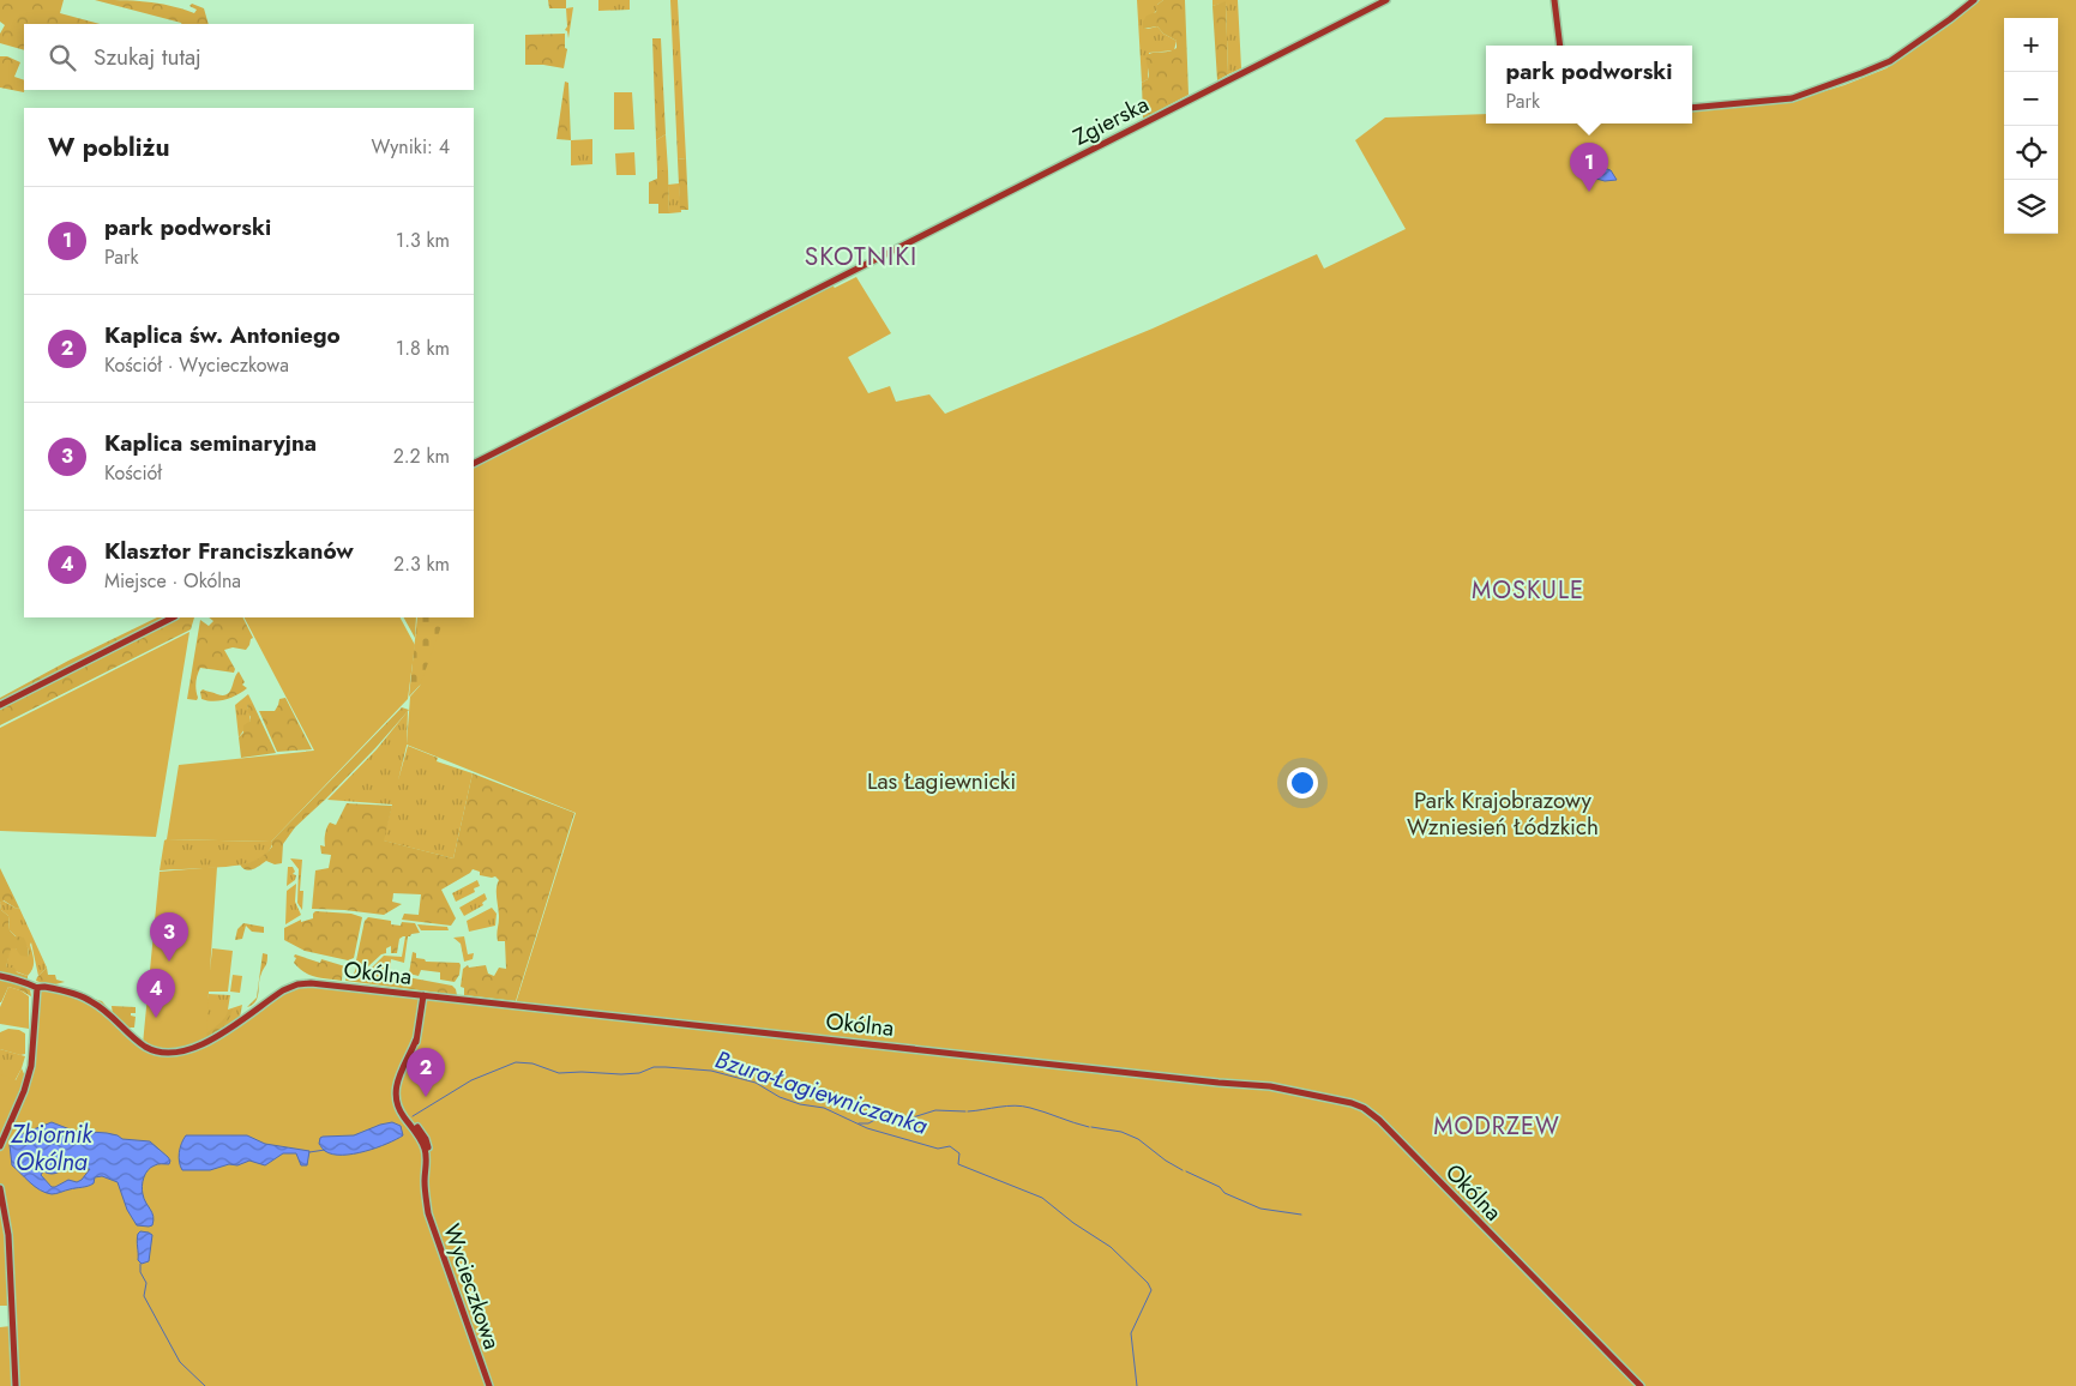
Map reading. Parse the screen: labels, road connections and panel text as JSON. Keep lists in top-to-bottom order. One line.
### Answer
{"streets":{"street":["Zgierska","Okólna","Wycieczkowa"]},"crossings":[["Okólna","Wycieczkowa"]],"districts":["SKOTNIKI","MOSKULE","MODRZEW"],"water":["Bzura-Łagiewniczanka","Zbiornik Okólna"],"parks":["Las Łagiewnicki","Park Krajobrazowy Wzniesień Łódzkich"],"page":{"map_buttons":["+","−"],"search":"Szukaj tutaj","popup":["park podworski","Park"],"heading":["W pobliżu","Wyniki: 4"],"pins":["1","3","4","2"],"list":[{"mark":"1","name":"park podworski","note":"Park","value":"1.3 km"},{"mark":"2","name":"Kaplica św. Antoniego","note":"Kościół · Wycieczkowa","value":"1.8 km"},{"mark":"3","name":"Kaplica seminaryjna","note":"Kościół","value":"2.2 km"},{"mark":"4","name":"Klasztor Franciszkanów","note":"Miejsce · Okólna","value":"2.3 km"}]}}
